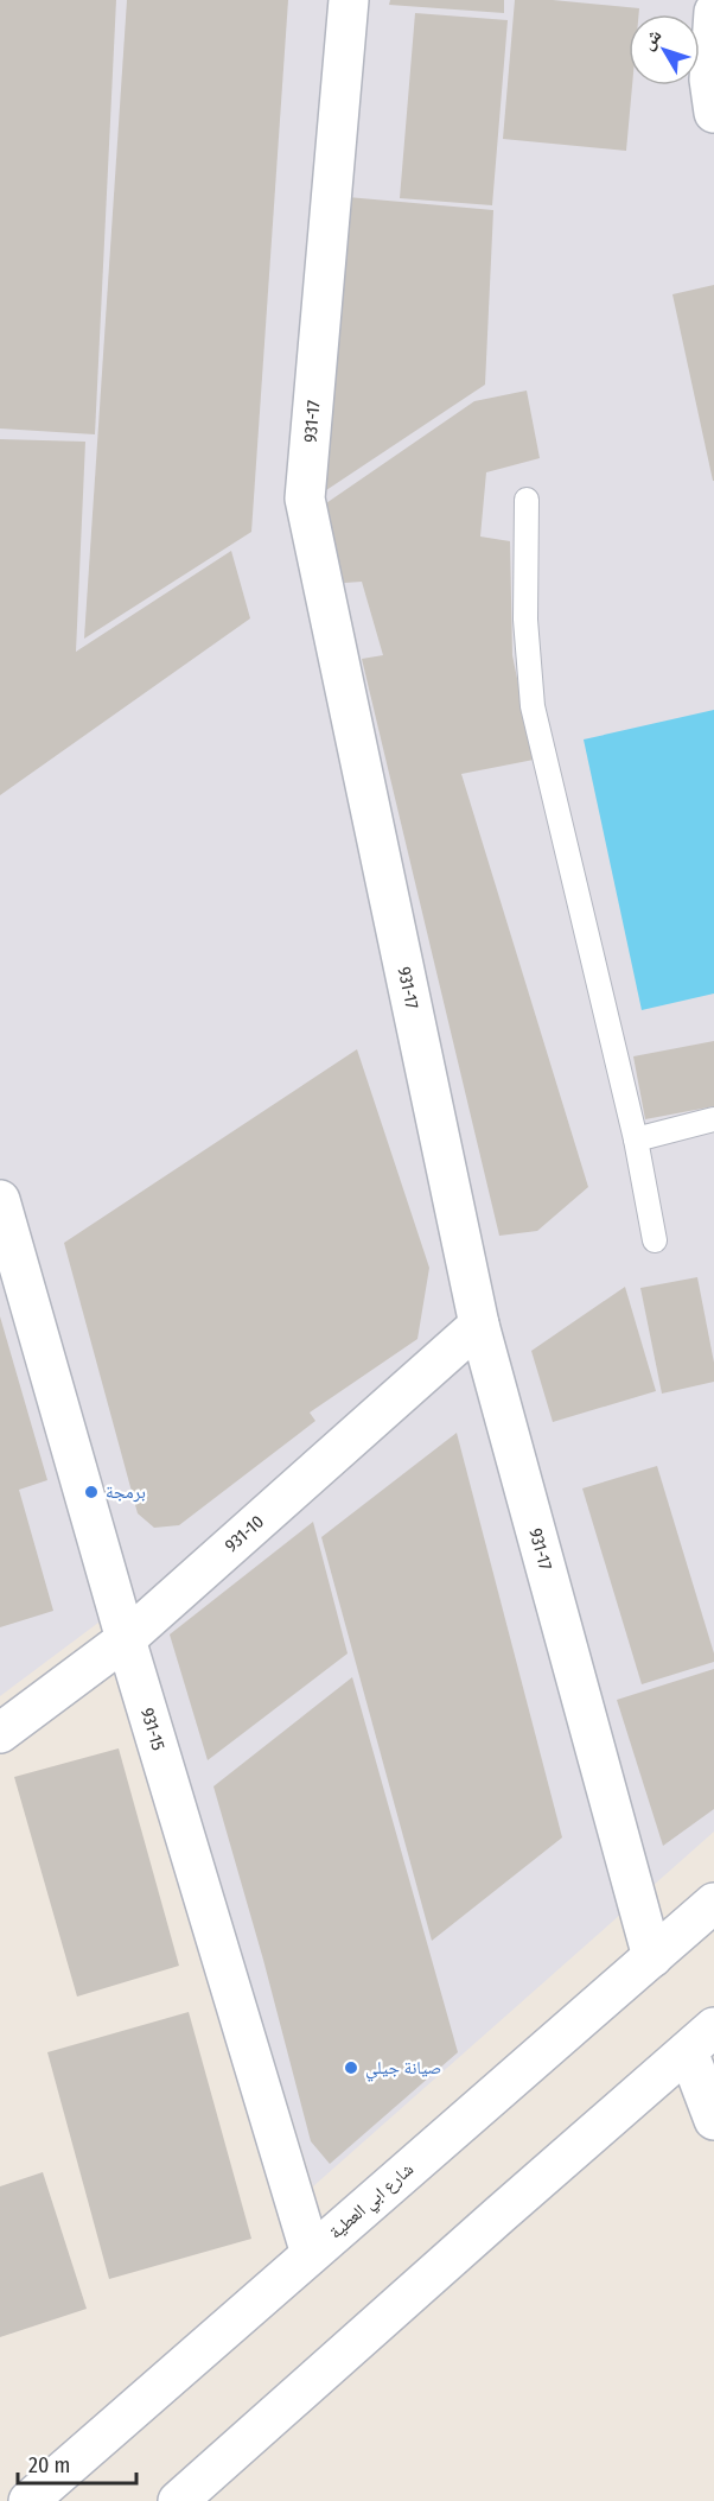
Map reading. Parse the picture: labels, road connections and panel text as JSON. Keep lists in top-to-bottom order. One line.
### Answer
{"streets":{"street":["931-17","931-10","931-15","شارع ابي العطية"]},"crossings":[["931-17","931-10"],["931-17","شارع ابي العطية"],["931-10","931-15"],["931-15","شارع ابي العطية"]],"places":["برمجة","صيانة جيلي"],"scale_bar":"20 m","north":"top left"}
